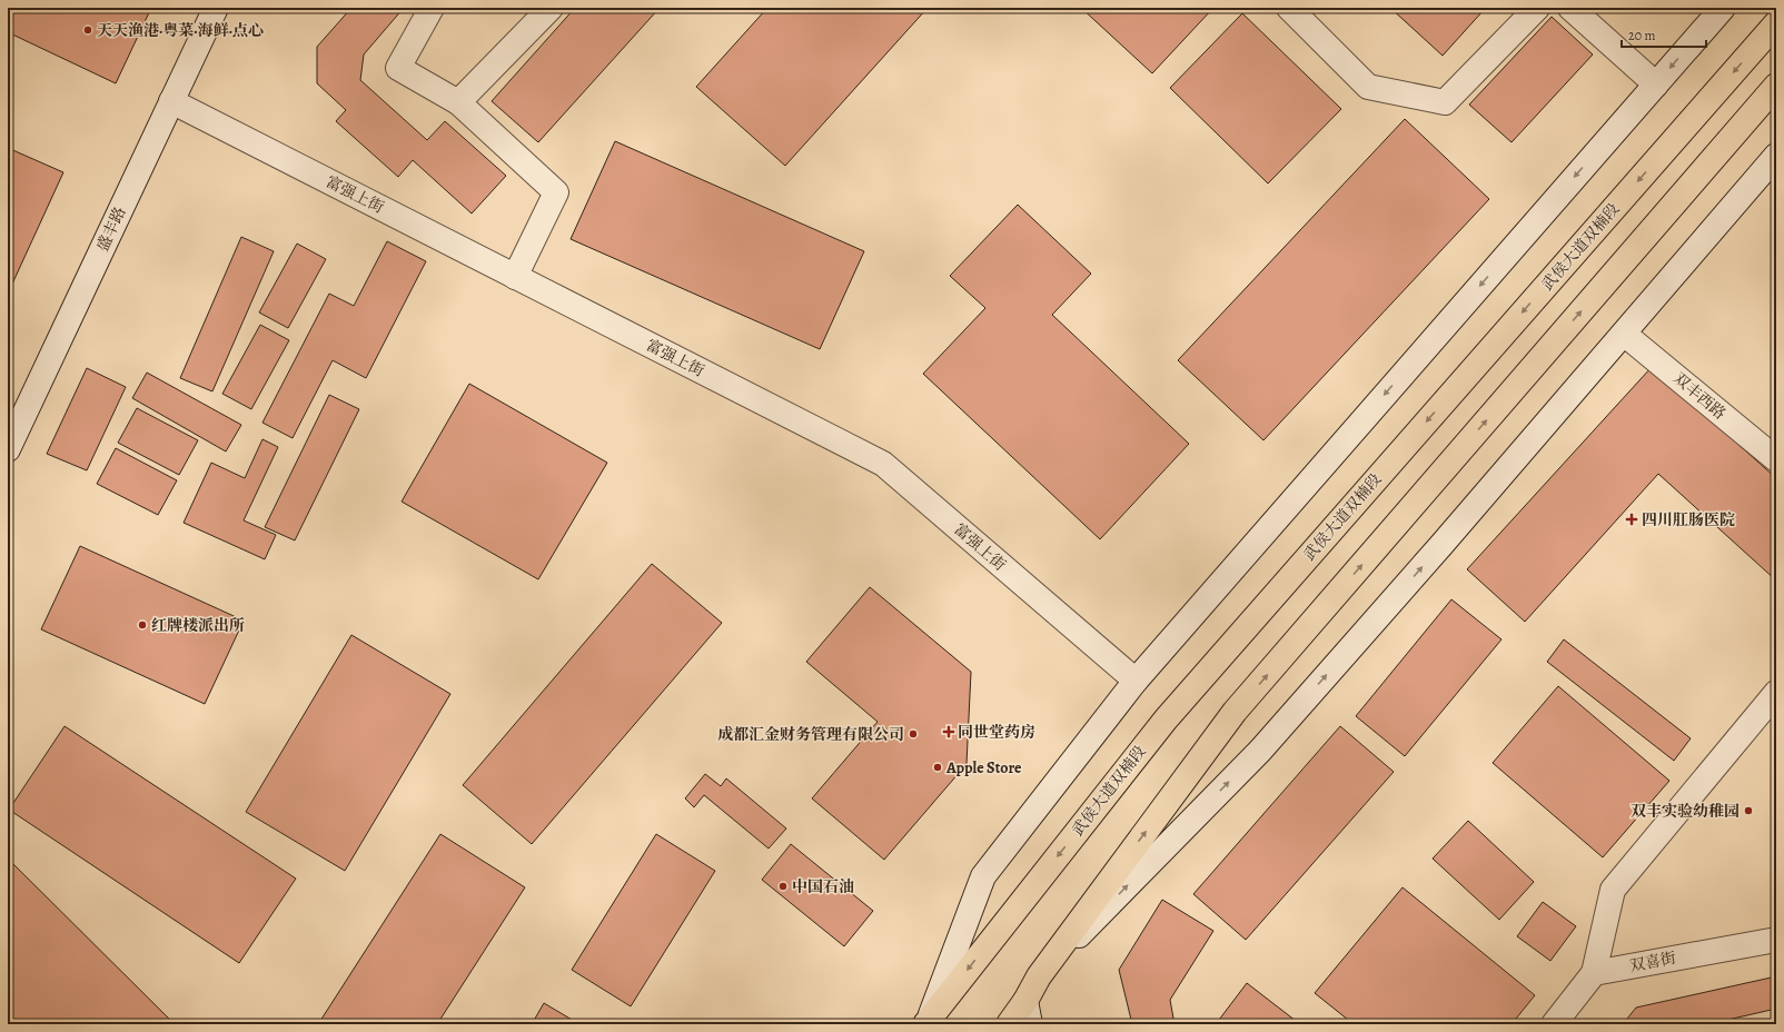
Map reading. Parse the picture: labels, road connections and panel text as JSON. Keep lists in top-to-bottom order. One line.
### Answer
{"streets":{"main road":["武侯大道双楠段"],"street":["富强上街","盛丰路","双丰西路","双喜街"]},"crossings":[["富强上街","盛丰路"]],"places":{"other":["天天渔港·粤菜·海鲜·点心","红牌楼派出所","成都汇金财务管理有限公司","Apple Store","双丰实验幼稚园","中国石油"],"health":["四川肛肠医院","同世堂药房"]},"scale_bar":"20 m"}
